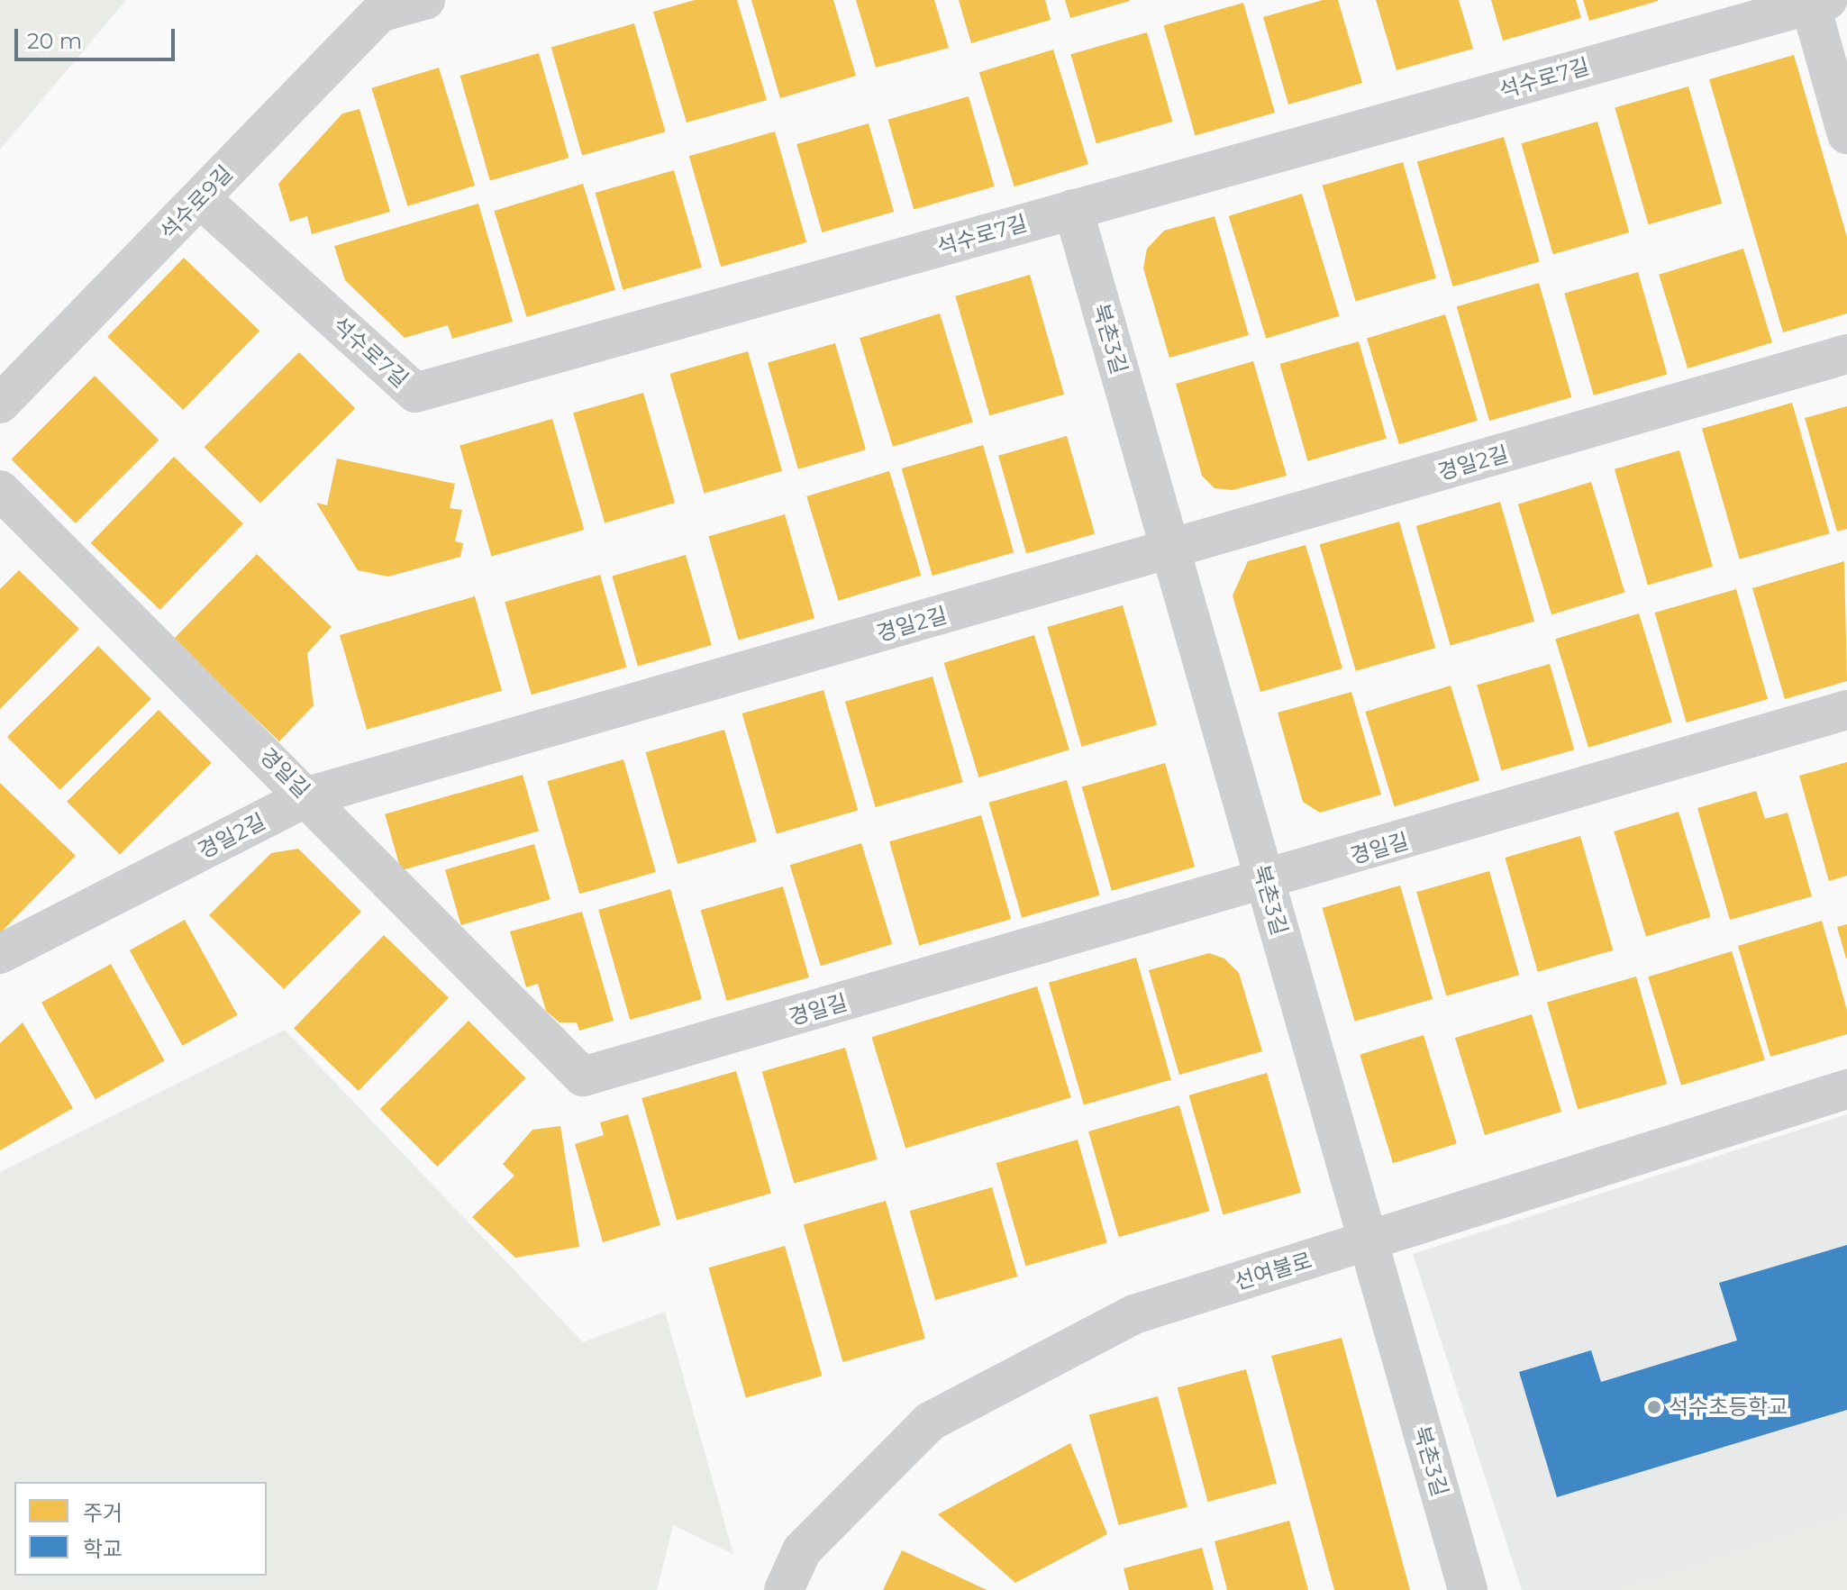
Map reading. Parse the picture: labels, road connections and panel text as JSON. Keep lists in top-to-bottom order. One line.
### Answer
{"streets":{"street":["석수로7길","석수로9길","북촌3길","경일2길","경일길","선여불로"]},"crossings":[["석수로7길","석수로9길"],["석수로7길","북촌3길"],["북촌3길","경일2길"],["북촌3길","경일길"],["북촌3길","선여불로"],["경일2길","경일길"]],"places":["석수초등학교"],"legend":["주거","학교"],"scale_bar":"20 m"}
